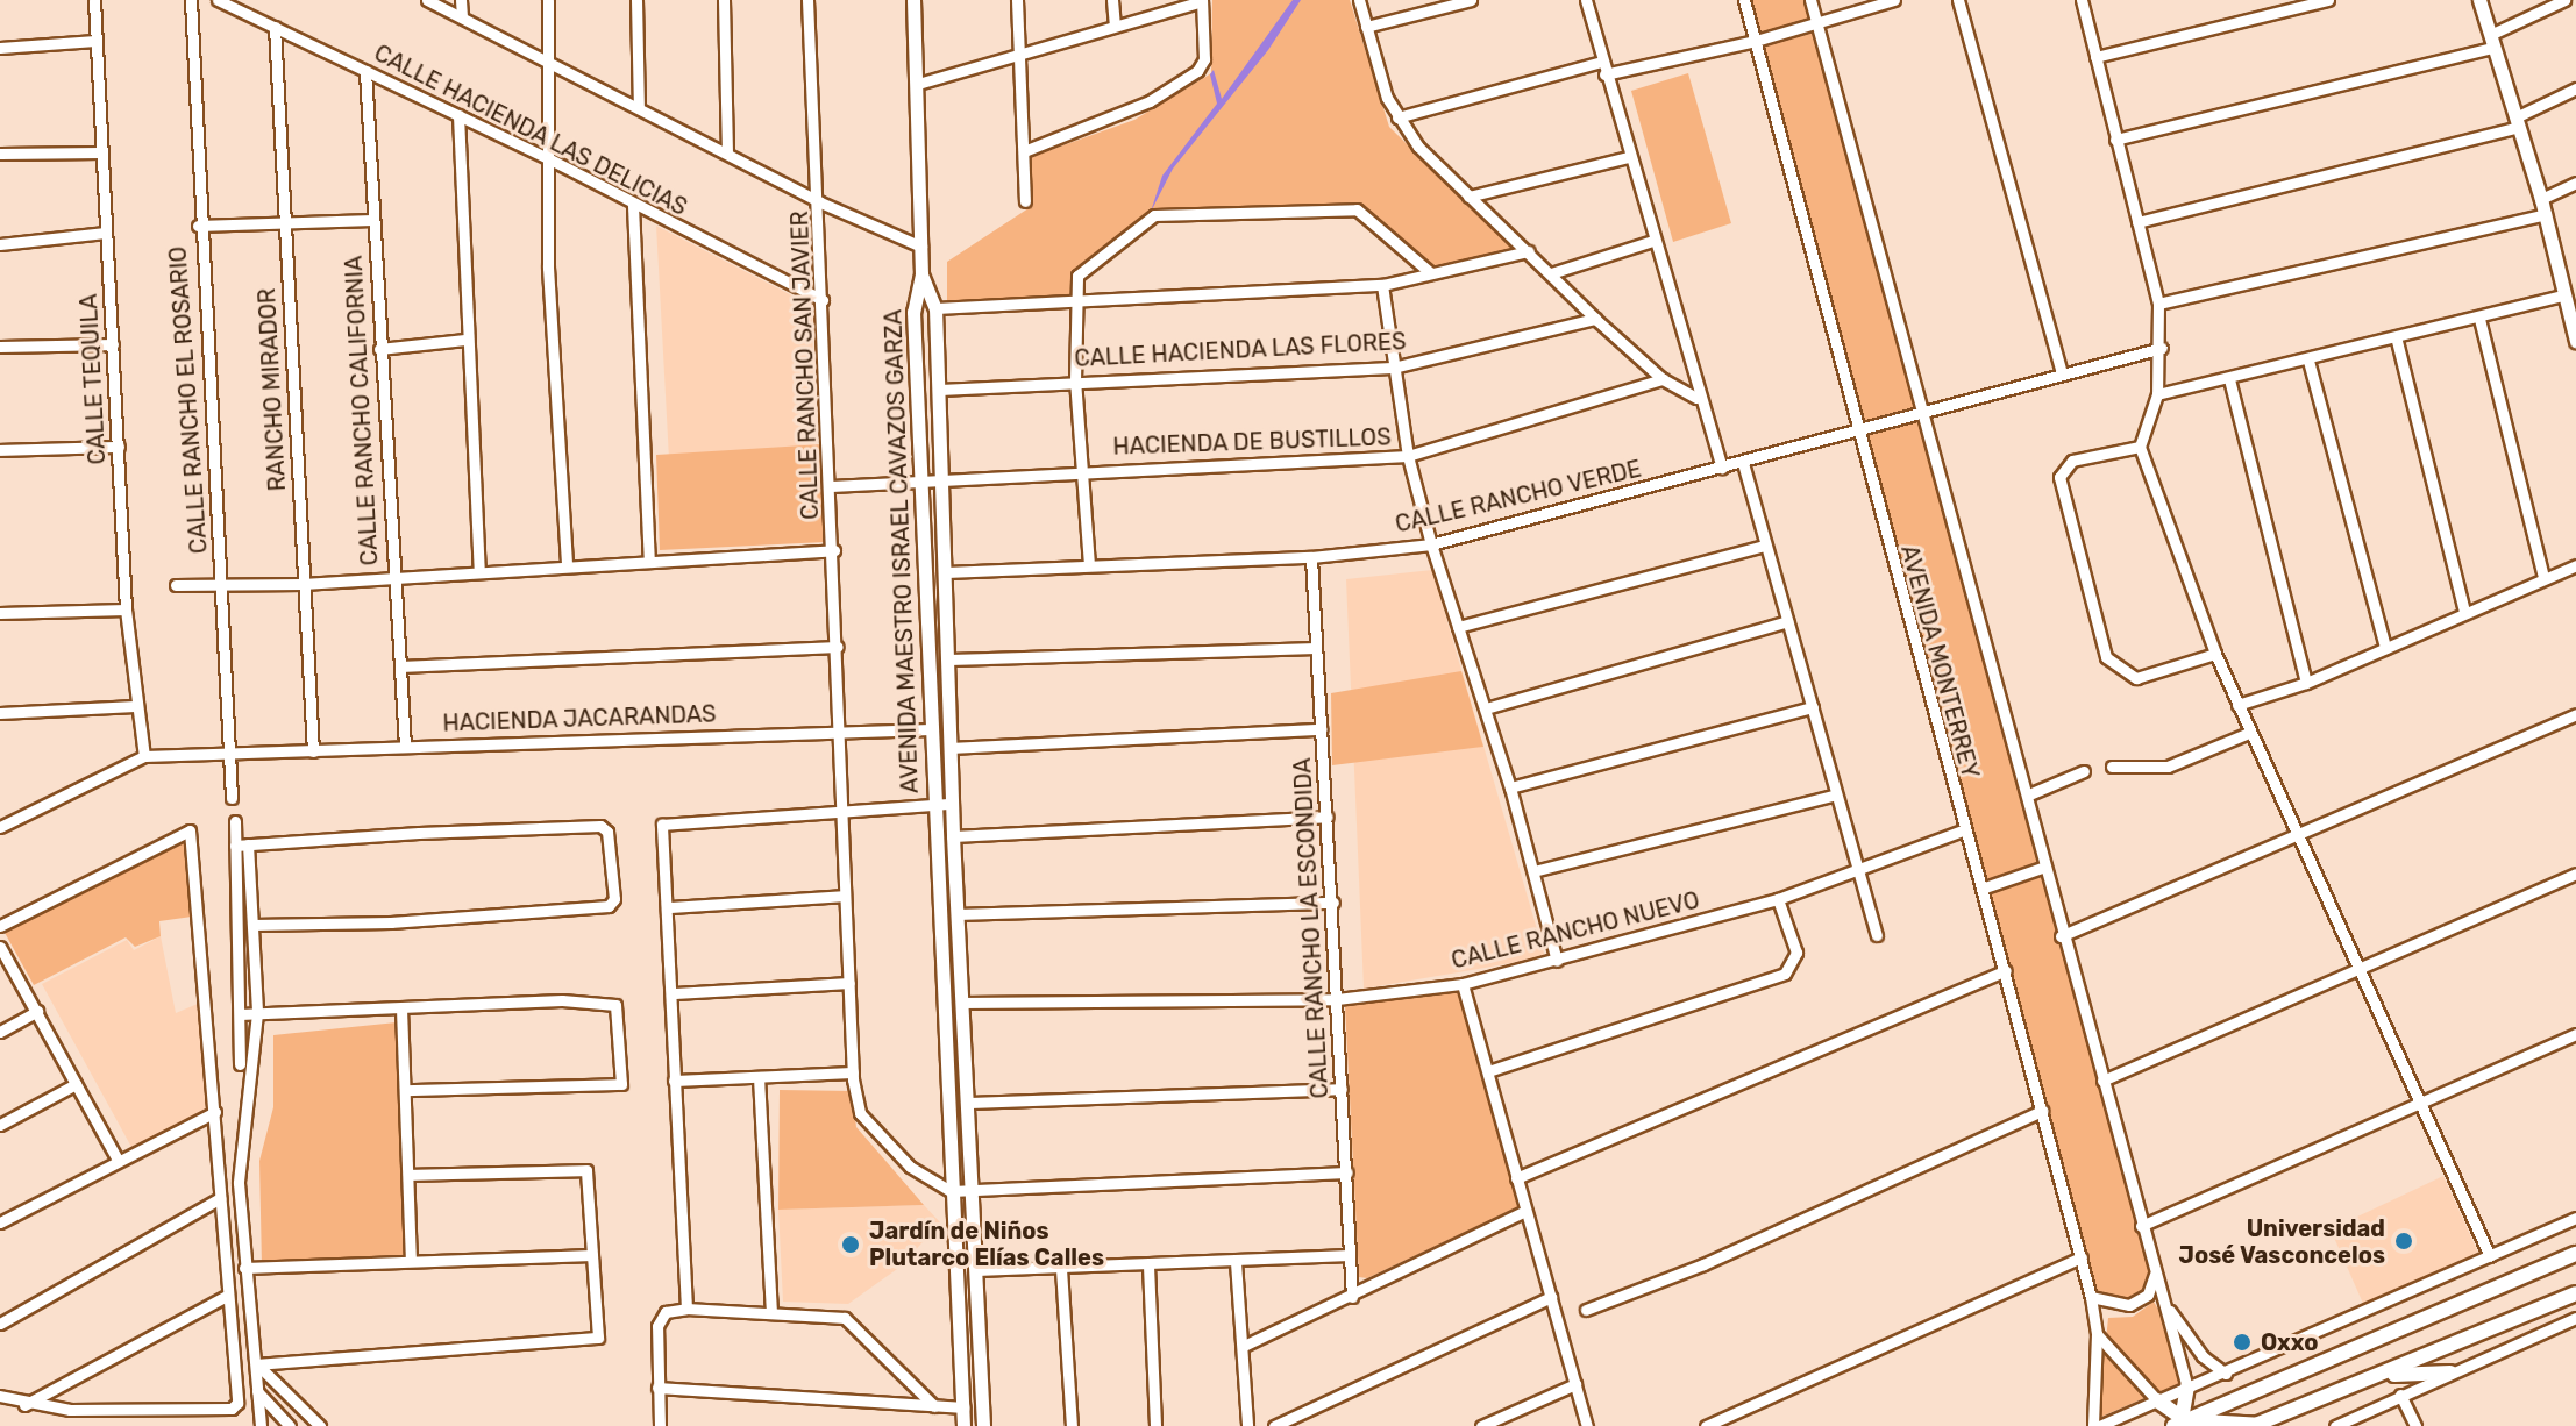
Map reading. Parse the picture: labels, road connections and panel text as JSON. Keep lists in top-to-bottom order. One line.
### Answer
{"streets":{"street":["CALLE HACIENDA LAS DELICIAS","CALLE HACIENDA LAS FLORES","CALLE RANCHO SAN JAVIER","CALLE TEQUILA","RANCHO MIRADOR","CALLE RANCHO EL ROSARIO","CALLE RANCHO CALIFORNIA","HACIENDA DE BUSTILLOS","CALLE RANCHO VERDE","AVENIDA MAESTRO ISRAEL CAVAZOS GARZA","AVENIDA MONTERREY","HACIENDA JACARANDAS","CALLE RANCHO LA ESCONDIDA","CALLE RANCHO NUEVO"]},"crossings":[["CALLE HACIENDA LAS DELICIAS","CALLE RANCHO SAN JAVIER"],["CALLE HACIENDA LAS DELICIAS","RANCHO MIRADOR"],["CALLE HACIENDA LAS DELICIAS","CALLE RANCHO CALIFORNIA"],["CALLE HACIENDA LAS FLORES","AVENIDA MAESTRO ISRAEL CAVAZOS GARZA"],["CALLE RANCHO SAN JAVIER","HACIENDA DE BUSTILLOS"],["CALLE RANCHO SAN JAVIER","AVENIDA MAESTRO ISRAEL CAVAZOS GARZA"],["CALLE RANCHO SAN JAVIER","HACIENDA JACARANDAS"],["CALLE TEQUILA","HACIENDA JACARANDAS"],["RANCHO MIRADOR","HACIENDA JACARANDAS"],["CALLE RANCHO EL ROSARIO","HACIENDA JACARANDAS"],["CALLE RANCHO CALIFORNIA","HACIENDA JACARANDAS"],["HACIENDA DE BUSTILLOS","AVENIDA MAESTRO ISRAEL CAVAZOS GARZA"],["CALLE RANCHO VERDE","AVENIDA MAESTRO ISRAEL CAVAZOS GARZA"],["CALLE RANCHO VERDE","AVENIDA MONTERREY"],["CALLE RANCHO VERDE","CALLE RANCHO LA ESCONDIDA"],["AVENIDA MAESTRO ISRAEL CAVAZOS GARZA","HACIENDA JACARANDAS"],["AVENIDA MAESTRO ISRAEL CAVAZOS GARZA","CALLE RANCHO NUEVO"],["AVENIDA MONTERREY","CALLE RANCHO NUEVO"],["CALLE RANCHO LA ESCONDIDA","CALLE RANCHO NUEVO"]],"places":["Universidad José Vasconcelos","Jardín de Niños Plutarco Elías Calles","Oxxo"]}
